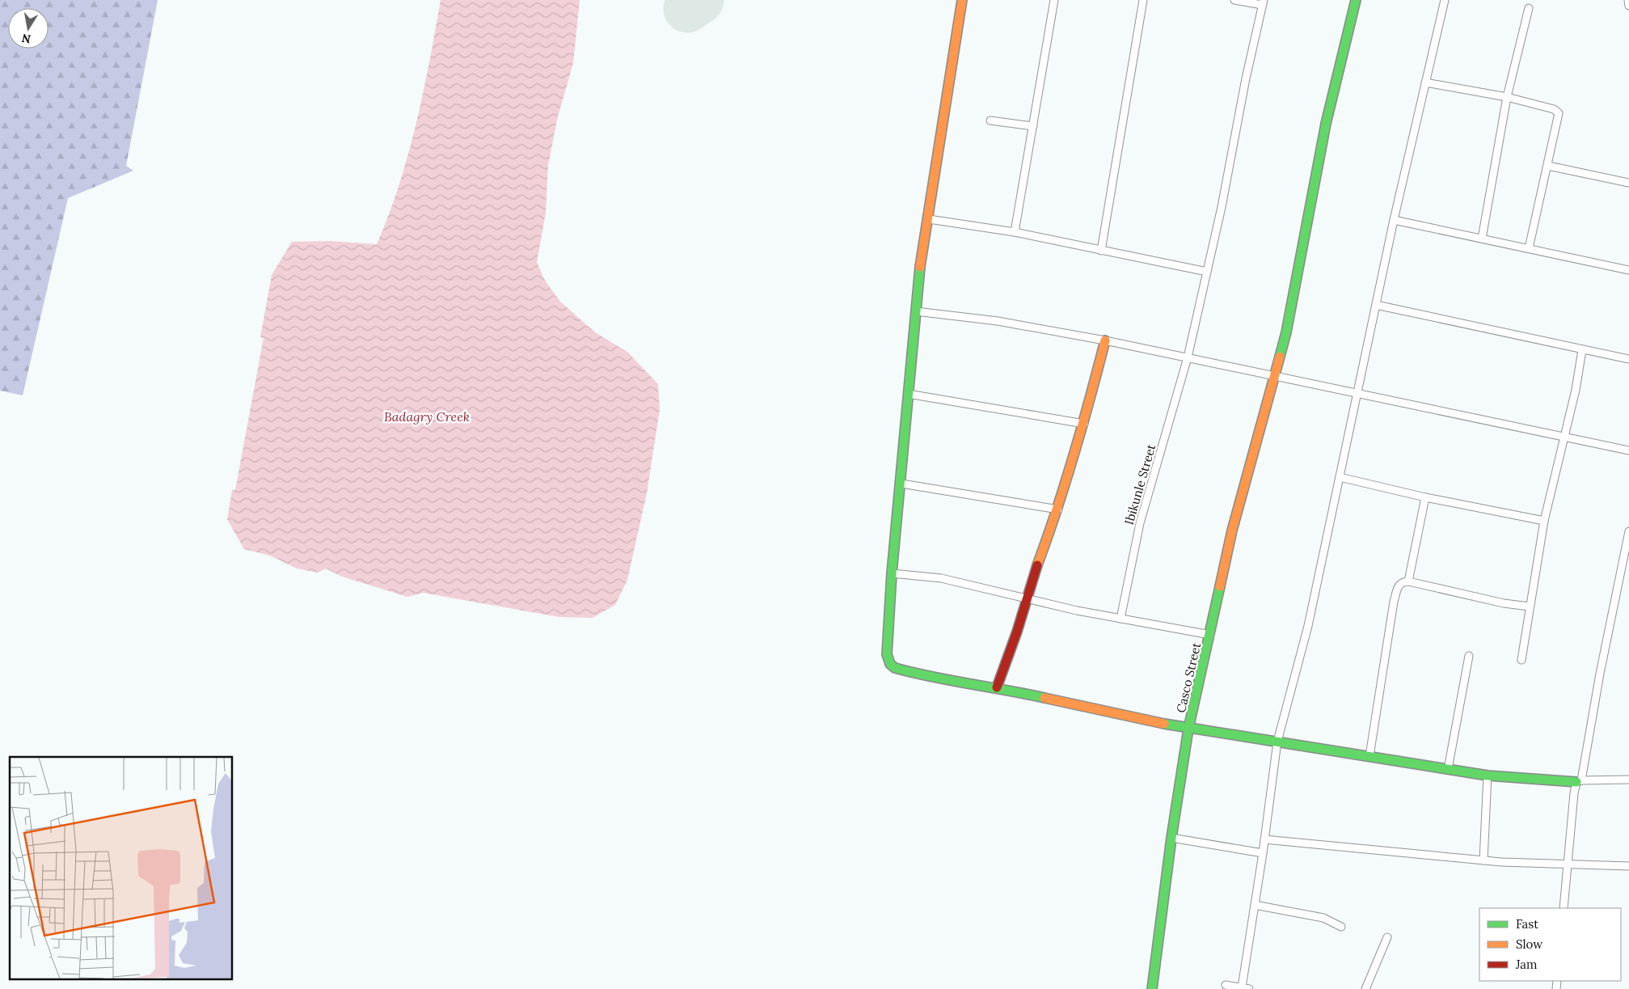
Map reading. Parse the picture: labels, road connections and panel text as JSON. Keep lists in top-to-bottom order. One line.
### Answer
{"streets":{"street":["Ibikunle Street","Casco Street"]},"water":["Badagry Creek"],"legend":["Fast","Slow","Jam"],"north":"bottom"}
